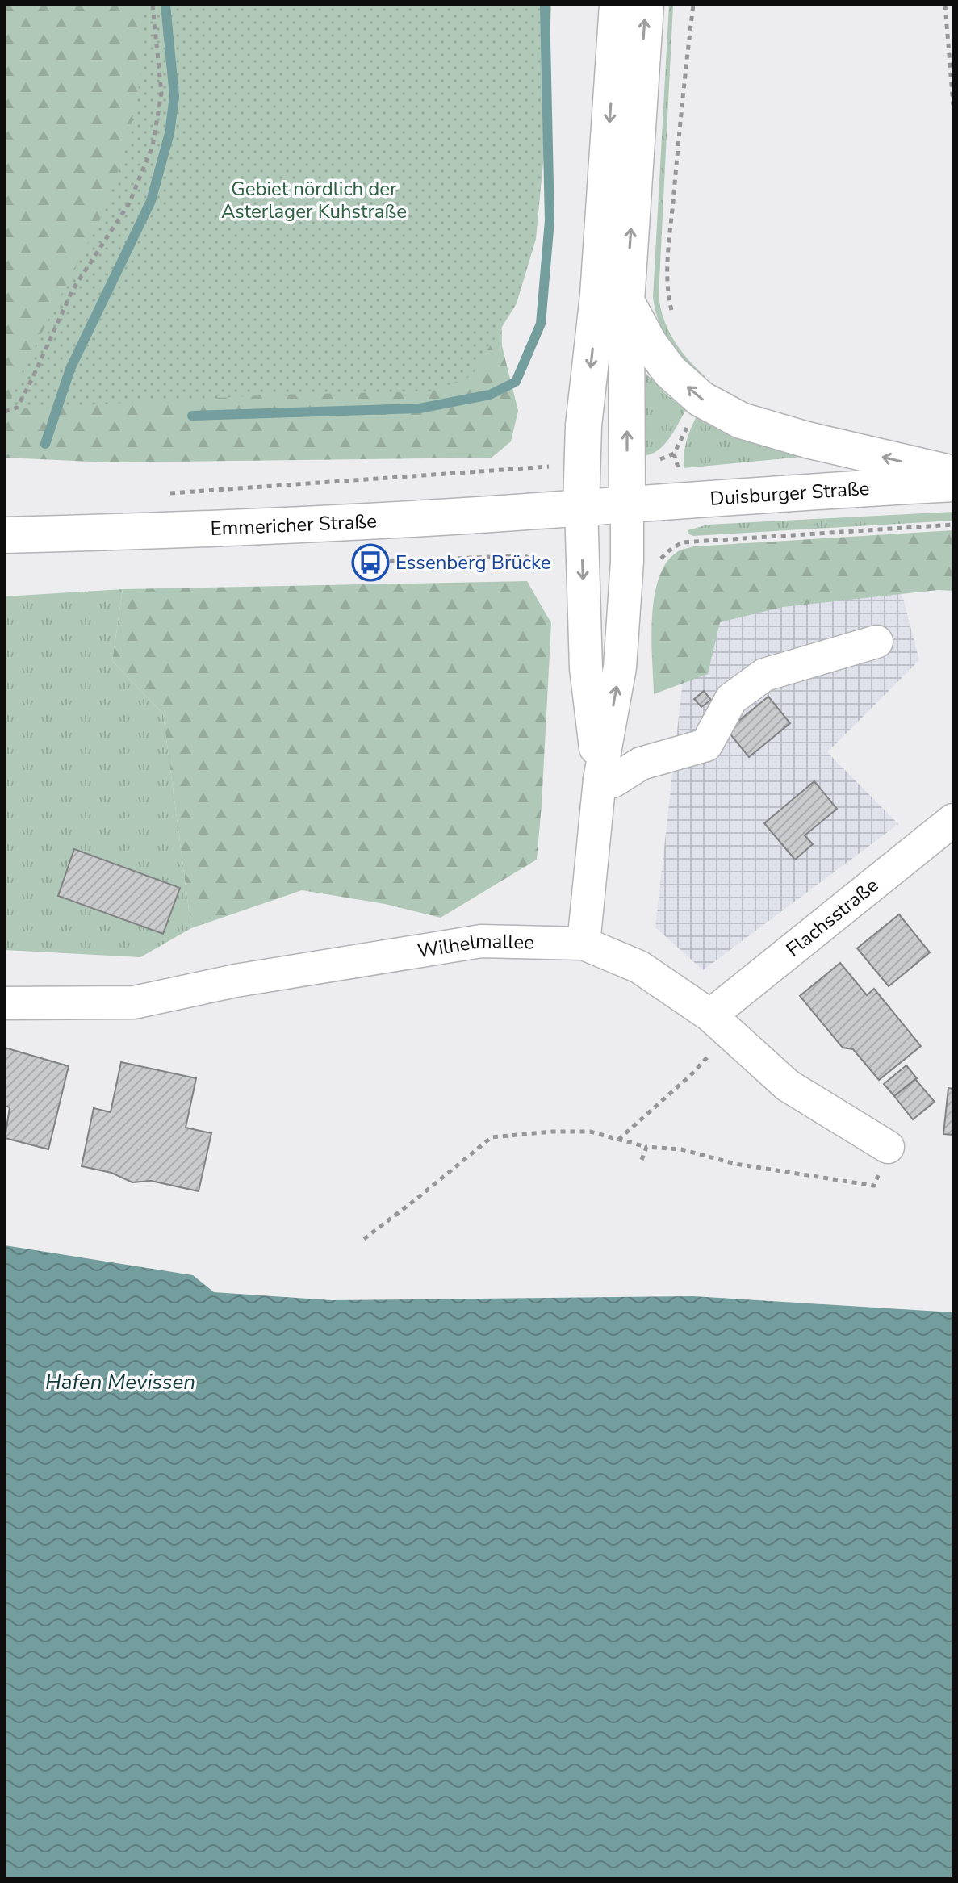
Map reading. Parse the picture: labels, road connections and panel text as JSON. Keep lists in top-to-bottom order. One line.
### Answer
{"streets":{"main road":["Duisburger Straße","Emmericher Straße"],"street":["Flachsstraße","Wilhelmallee"]},"crossings":[["Duisburger Straße","Emmericher Straße"],["Flachsstraße","Wilhelmallee"]],"water":["Hafen Mevissen"],"parks":["Gebiet nördlich der Asterlager Kuhstraße"],"places":{"bus stop":["Essenberg Brücke"]}}
